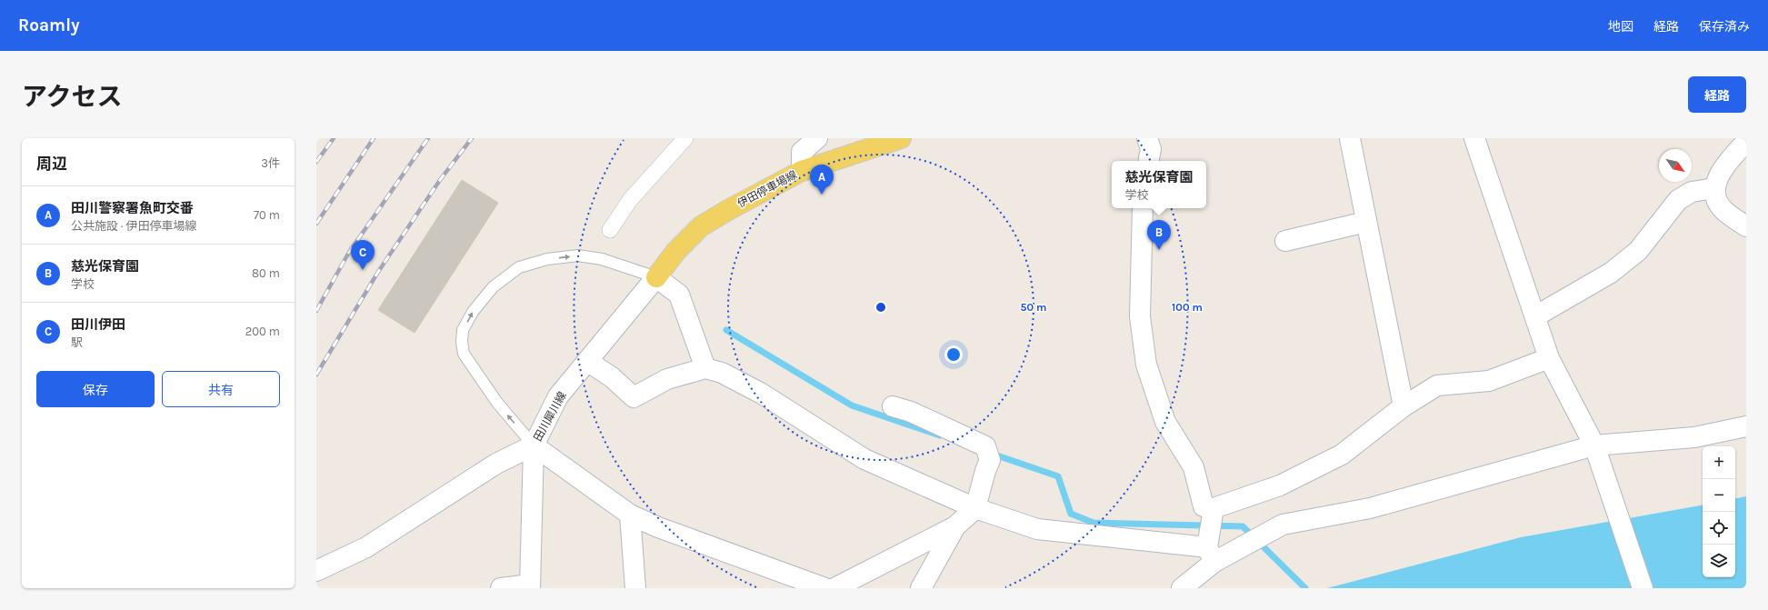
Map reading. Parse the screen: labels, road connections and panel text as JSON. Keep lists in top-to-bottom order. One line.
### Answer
{"streets":{"main road":["伊田停車場線"],"street":["田川犀川線"]},"crossings":[["伊田停車場線","田川犀川線"]],"north":"bottom right","page":{"header":"Roamly","nav":["地図","経路","保存済み"],"title":"アクセス","buttons":["経路",["保存","共有"]],"heading":["周辺","3件"],"popup":["慈光保育園","学校"],"pins":["A","B","C"],"list":[{"mark":"A","name":"田川警察署魚町交番","note":"公共施設 · 伊田停車場線","value":"70 m"},{"mark":"B","name":"慈光保育園","note":"学校","value":"80 m"},{"mark":"C","name":"田川伊田","note":"駅","value":"200 m"}],"map_buttons":["+","−"]},"rings":["50 m","100 m"]}
